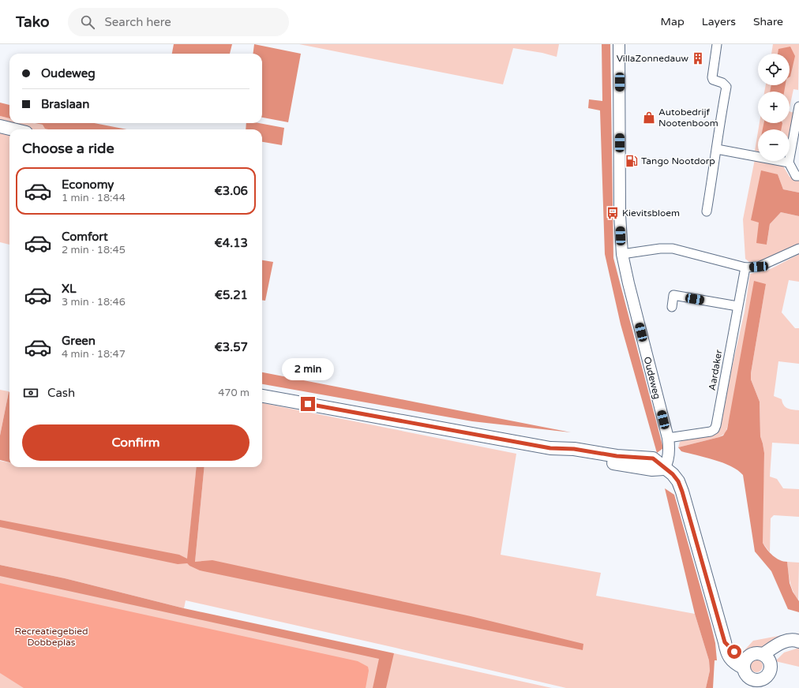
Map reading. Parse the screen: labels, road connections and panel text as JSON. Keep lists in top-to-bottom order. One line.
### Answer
{"streets":{"street":["Aardaker","Oudeweg"]},"crossings":[["Aardaker","Oudeweg"]],"parks":["Recreatiegebied Dobbeplas"],"places":{"building":["VillaZonnedauw"],"shop":["Autobedrijf Nootenboom"],"fuel station":["Tango Nootdorp"],"bus stop":["Kievitsbloem"]},"page":{"header":"Tako","search":"Search here","nav":["Map","Layers","Share"],"map_buttons":["+","−"],"banner":["Oudeweg","Braslaan"],"heading":"Choose a ride","list":[{"name":"Economy","note":"1 min · 18:44","value":"€3.06"},{"name":"Comfort","note":"2 min · 18:45","value":"€4.13"},{"name":"XL","note":"3 min · 18:46","value":"€5.21"},{"name":"Green","note":"4 min · 18:47","value":"€3.57"}],"bubble":"2 min","pay":["Cash","470 m"],"buttons":"Confirm"}}
